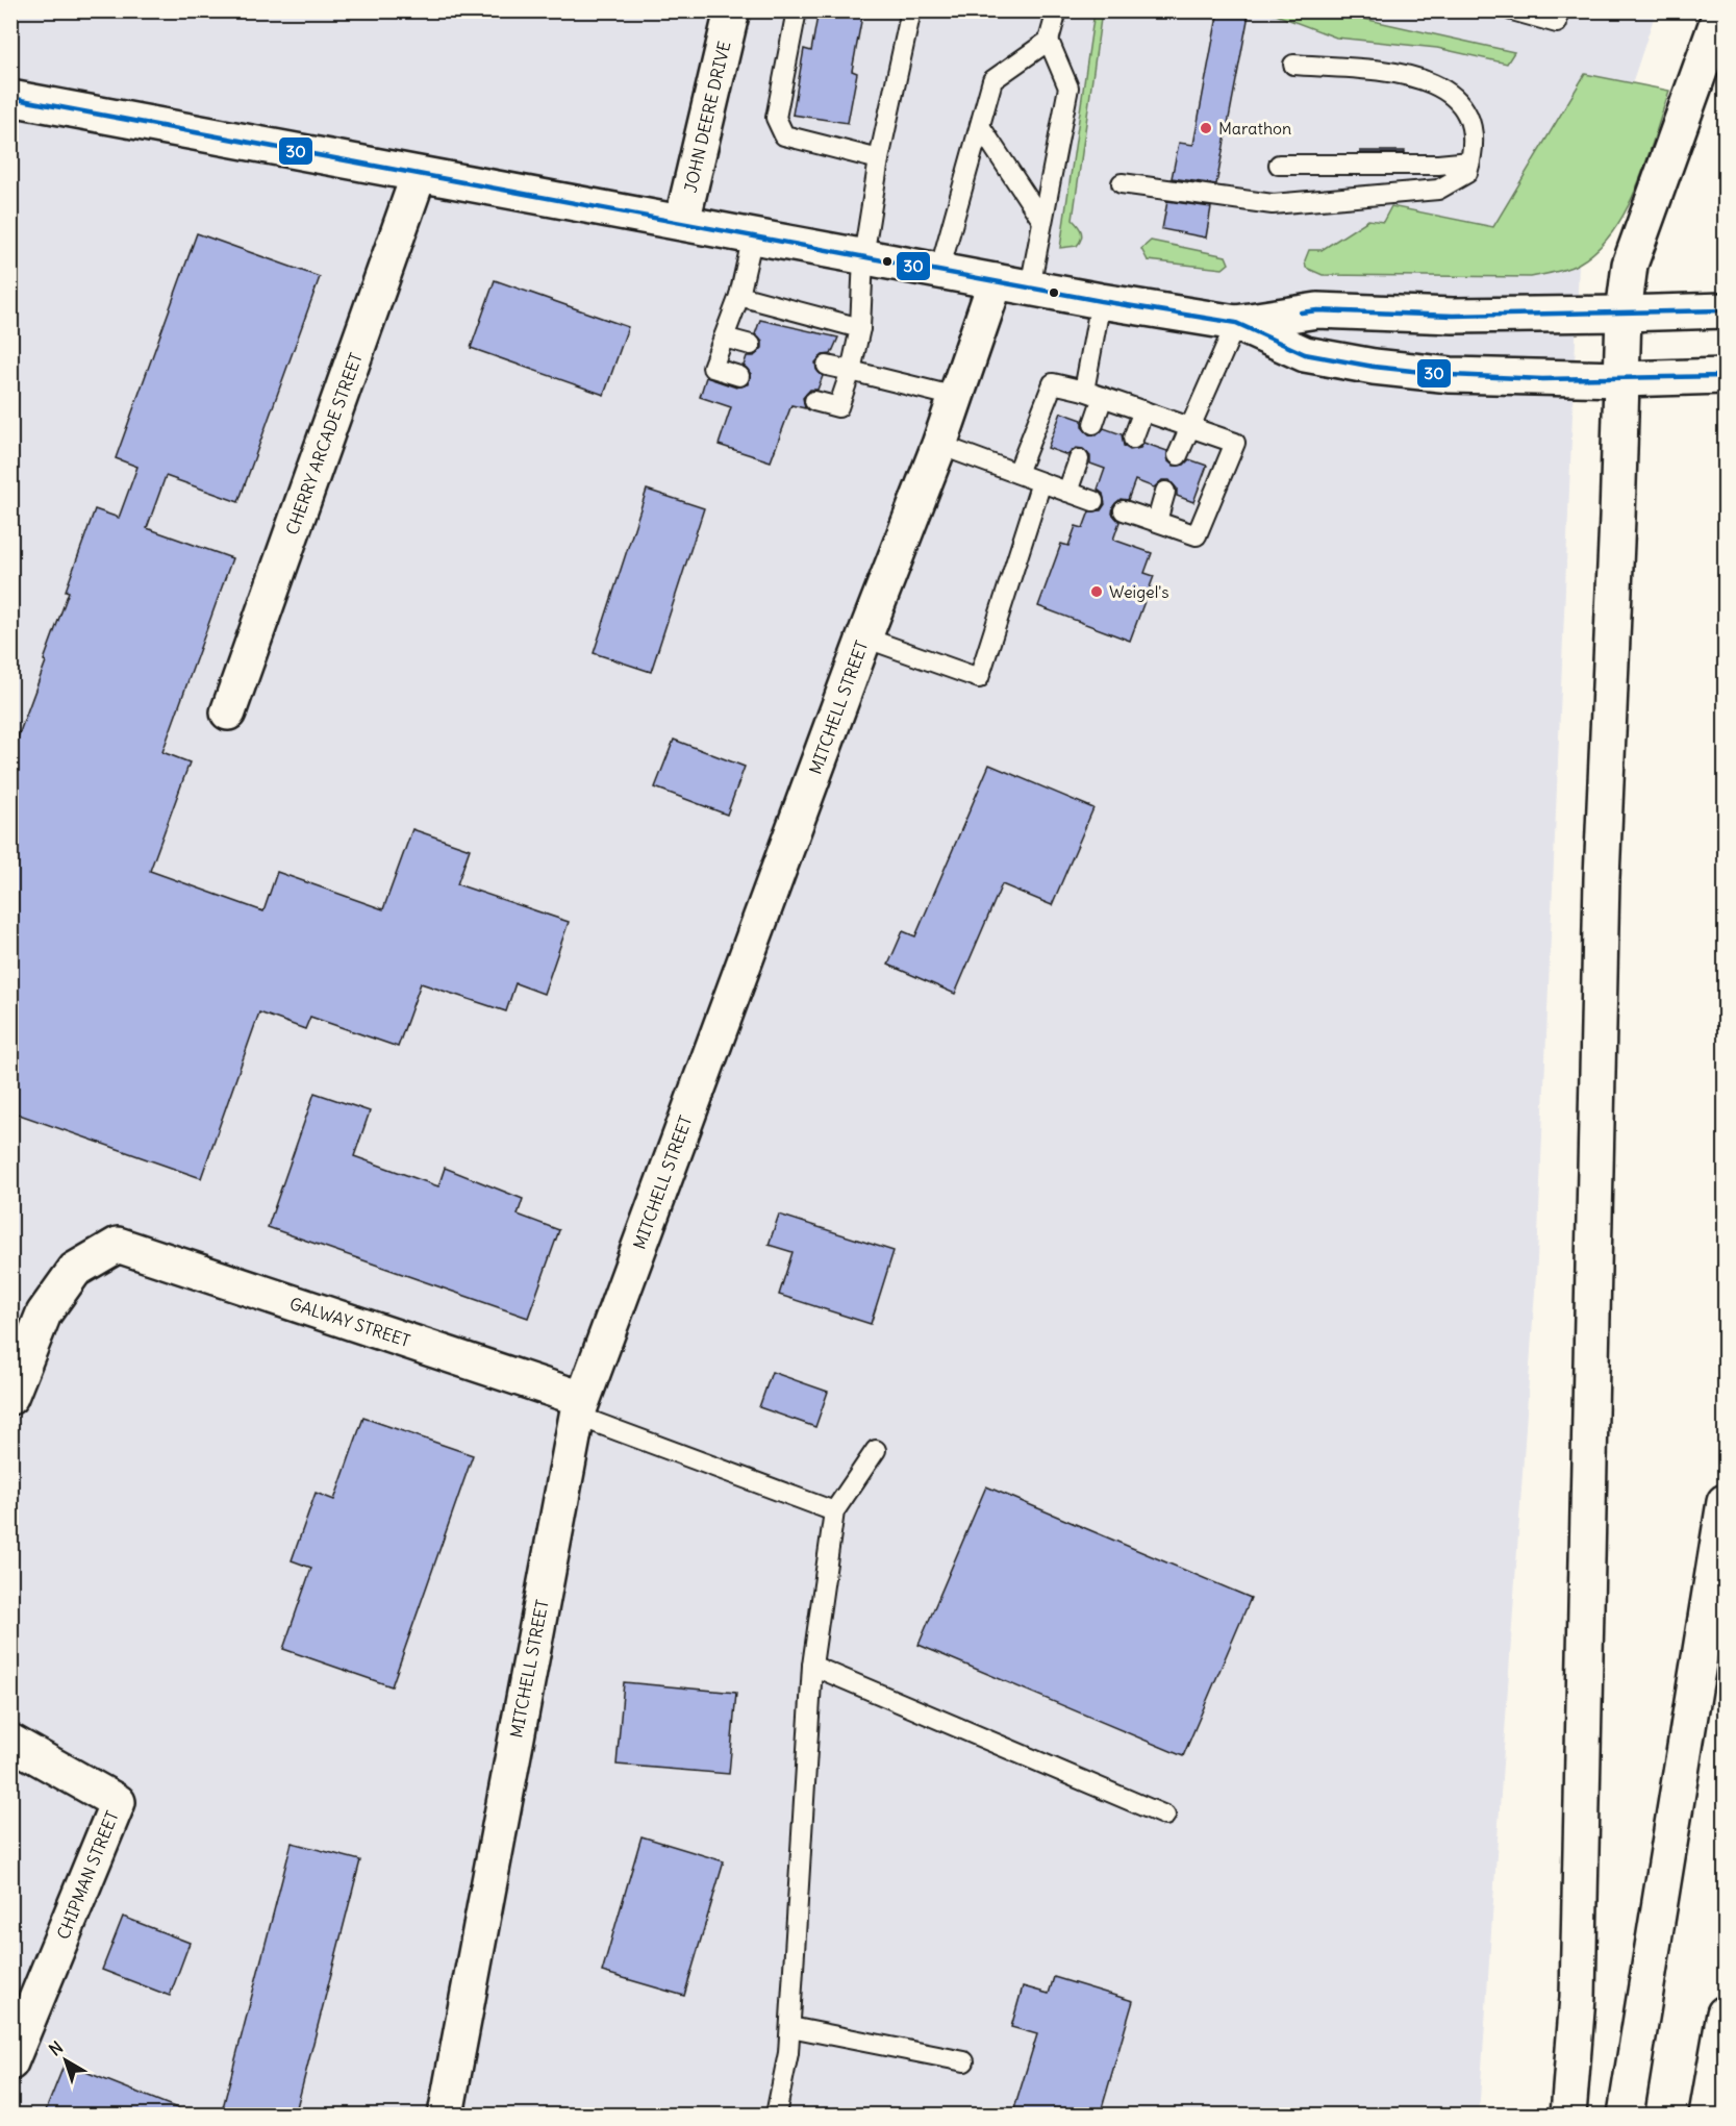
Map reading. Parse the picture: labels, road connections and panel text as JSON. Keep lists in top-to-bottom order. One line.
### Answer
{"streets":{"main road":["JOHN DEERE DRIVE","CHERRY ARCADE STREET","MITCHELL STREET","GALWAY STREET","CHIPMAN STREET"]},"crossings":[["MITCHELL STREET","GALWAY STREET"]],"places":["Marathon","Weigel's"],"lines":["transit line 30"],"north":"top left"}
